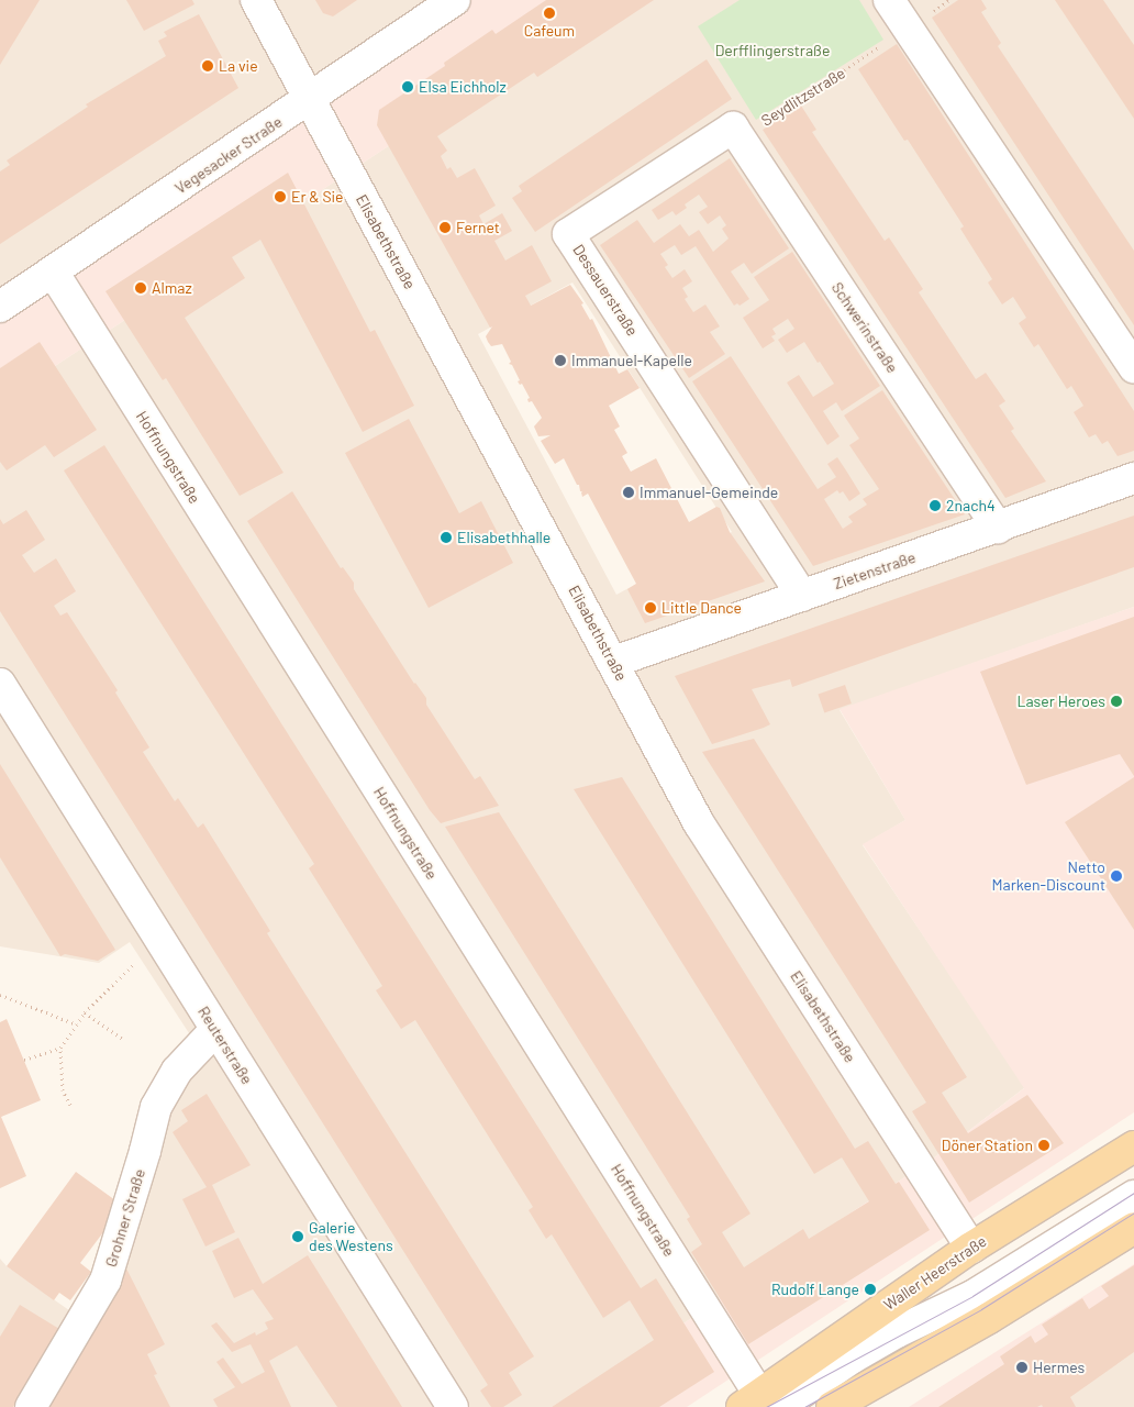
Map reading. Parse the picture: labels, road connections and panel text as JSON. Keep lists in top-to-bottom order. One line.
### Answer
{"streets":{"main road":["Waller Heerstraße"],"street":["Vegesacker Straße","Elisabethstraße","Dessauerstraße","Schwerinstraße","Hoffnungstraße","Zietenstraße","Reuterstraße","Grohner Straße"],"path":["Seydlitzstraße"]},"crossings":[["Seydlitzstraße","Dessauerstraße"],["Seydlitzstraße","Schwerinstraße"],["Vegesacker Straße","Elisabethstraße"],["Vegesacker Straße","Hoffnungstraße"],["Elisabethstraße","Zietenstraße"],["Elisabethstraße","Waller Heerstraße"],["Dessauerstraße","Schwerinstraße"],["Dessauerstraße","Zietenstraße"],["Schwerinstraße","Zietenstraße"],["Hoffnungstraße","Waller Heerstraße"],["Reuterstraße","Grohner Straße"]],"parks":["Derfflingerstraße"],"places":["Cafeum","La vie","Elsa Eichholz","Er & Sie","Fernet","Almaz","Immanuel-Kapelle","Immanuel-Gemeinde","2nach4","Elisabethhalle","Little Dance","Laser Heroes","Netto Marken-Discount","Döner Station","Galerie des Westens","Rudolf Lange","Hermes"]}
